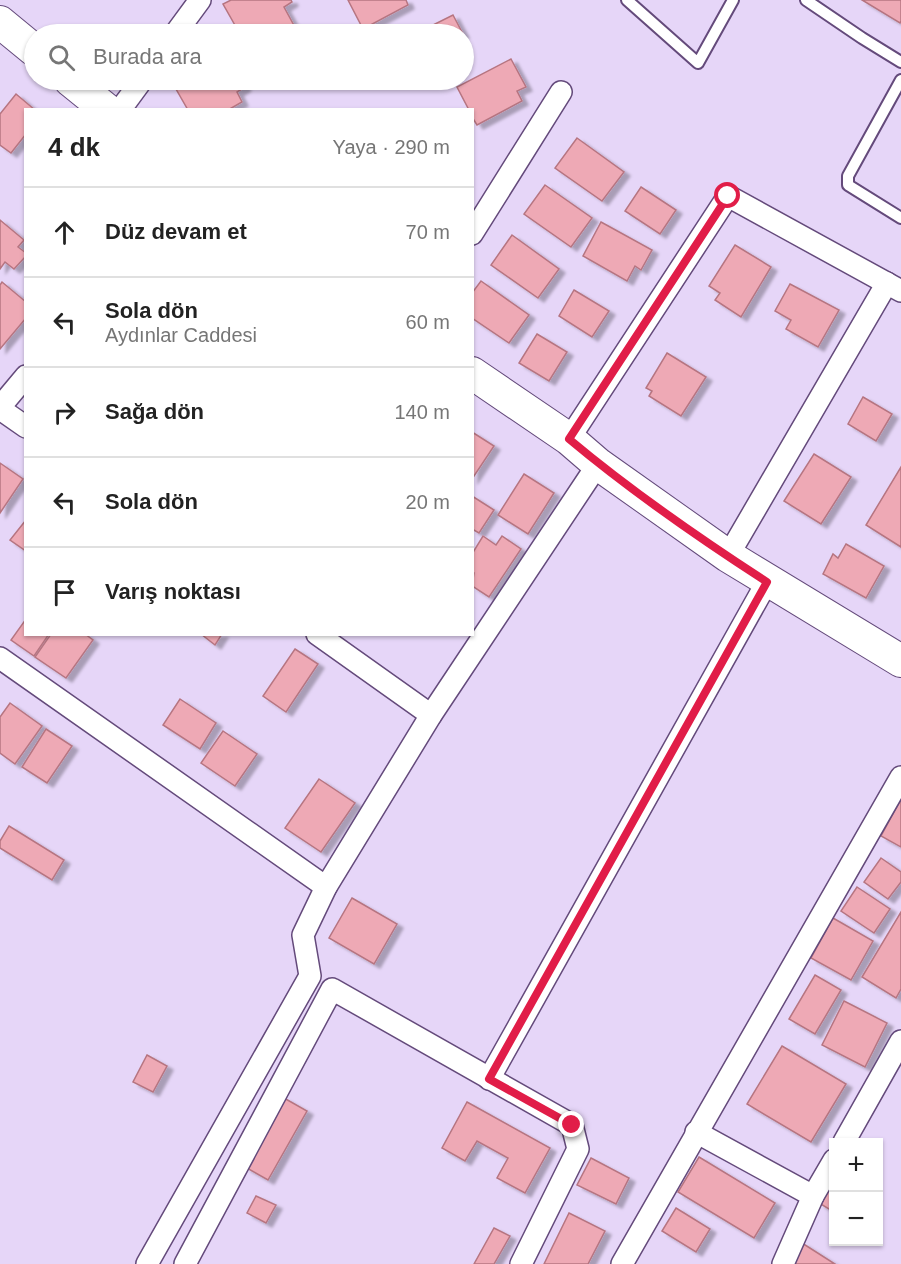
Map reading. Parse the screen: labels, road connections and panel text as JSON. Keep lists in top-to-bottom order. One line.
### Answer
{"page":{"search":"Burada ara","heading":["4 dk","Yaya · 290 m"],"list":[["Düz devam et","70 m"],["Sola dön","Aydınlar Caddesi","60 m"],["Sağa dön","140 m"],["Sola dön","20 m"],"Varış noktası"],"map_buttons":["+","−"]}}
